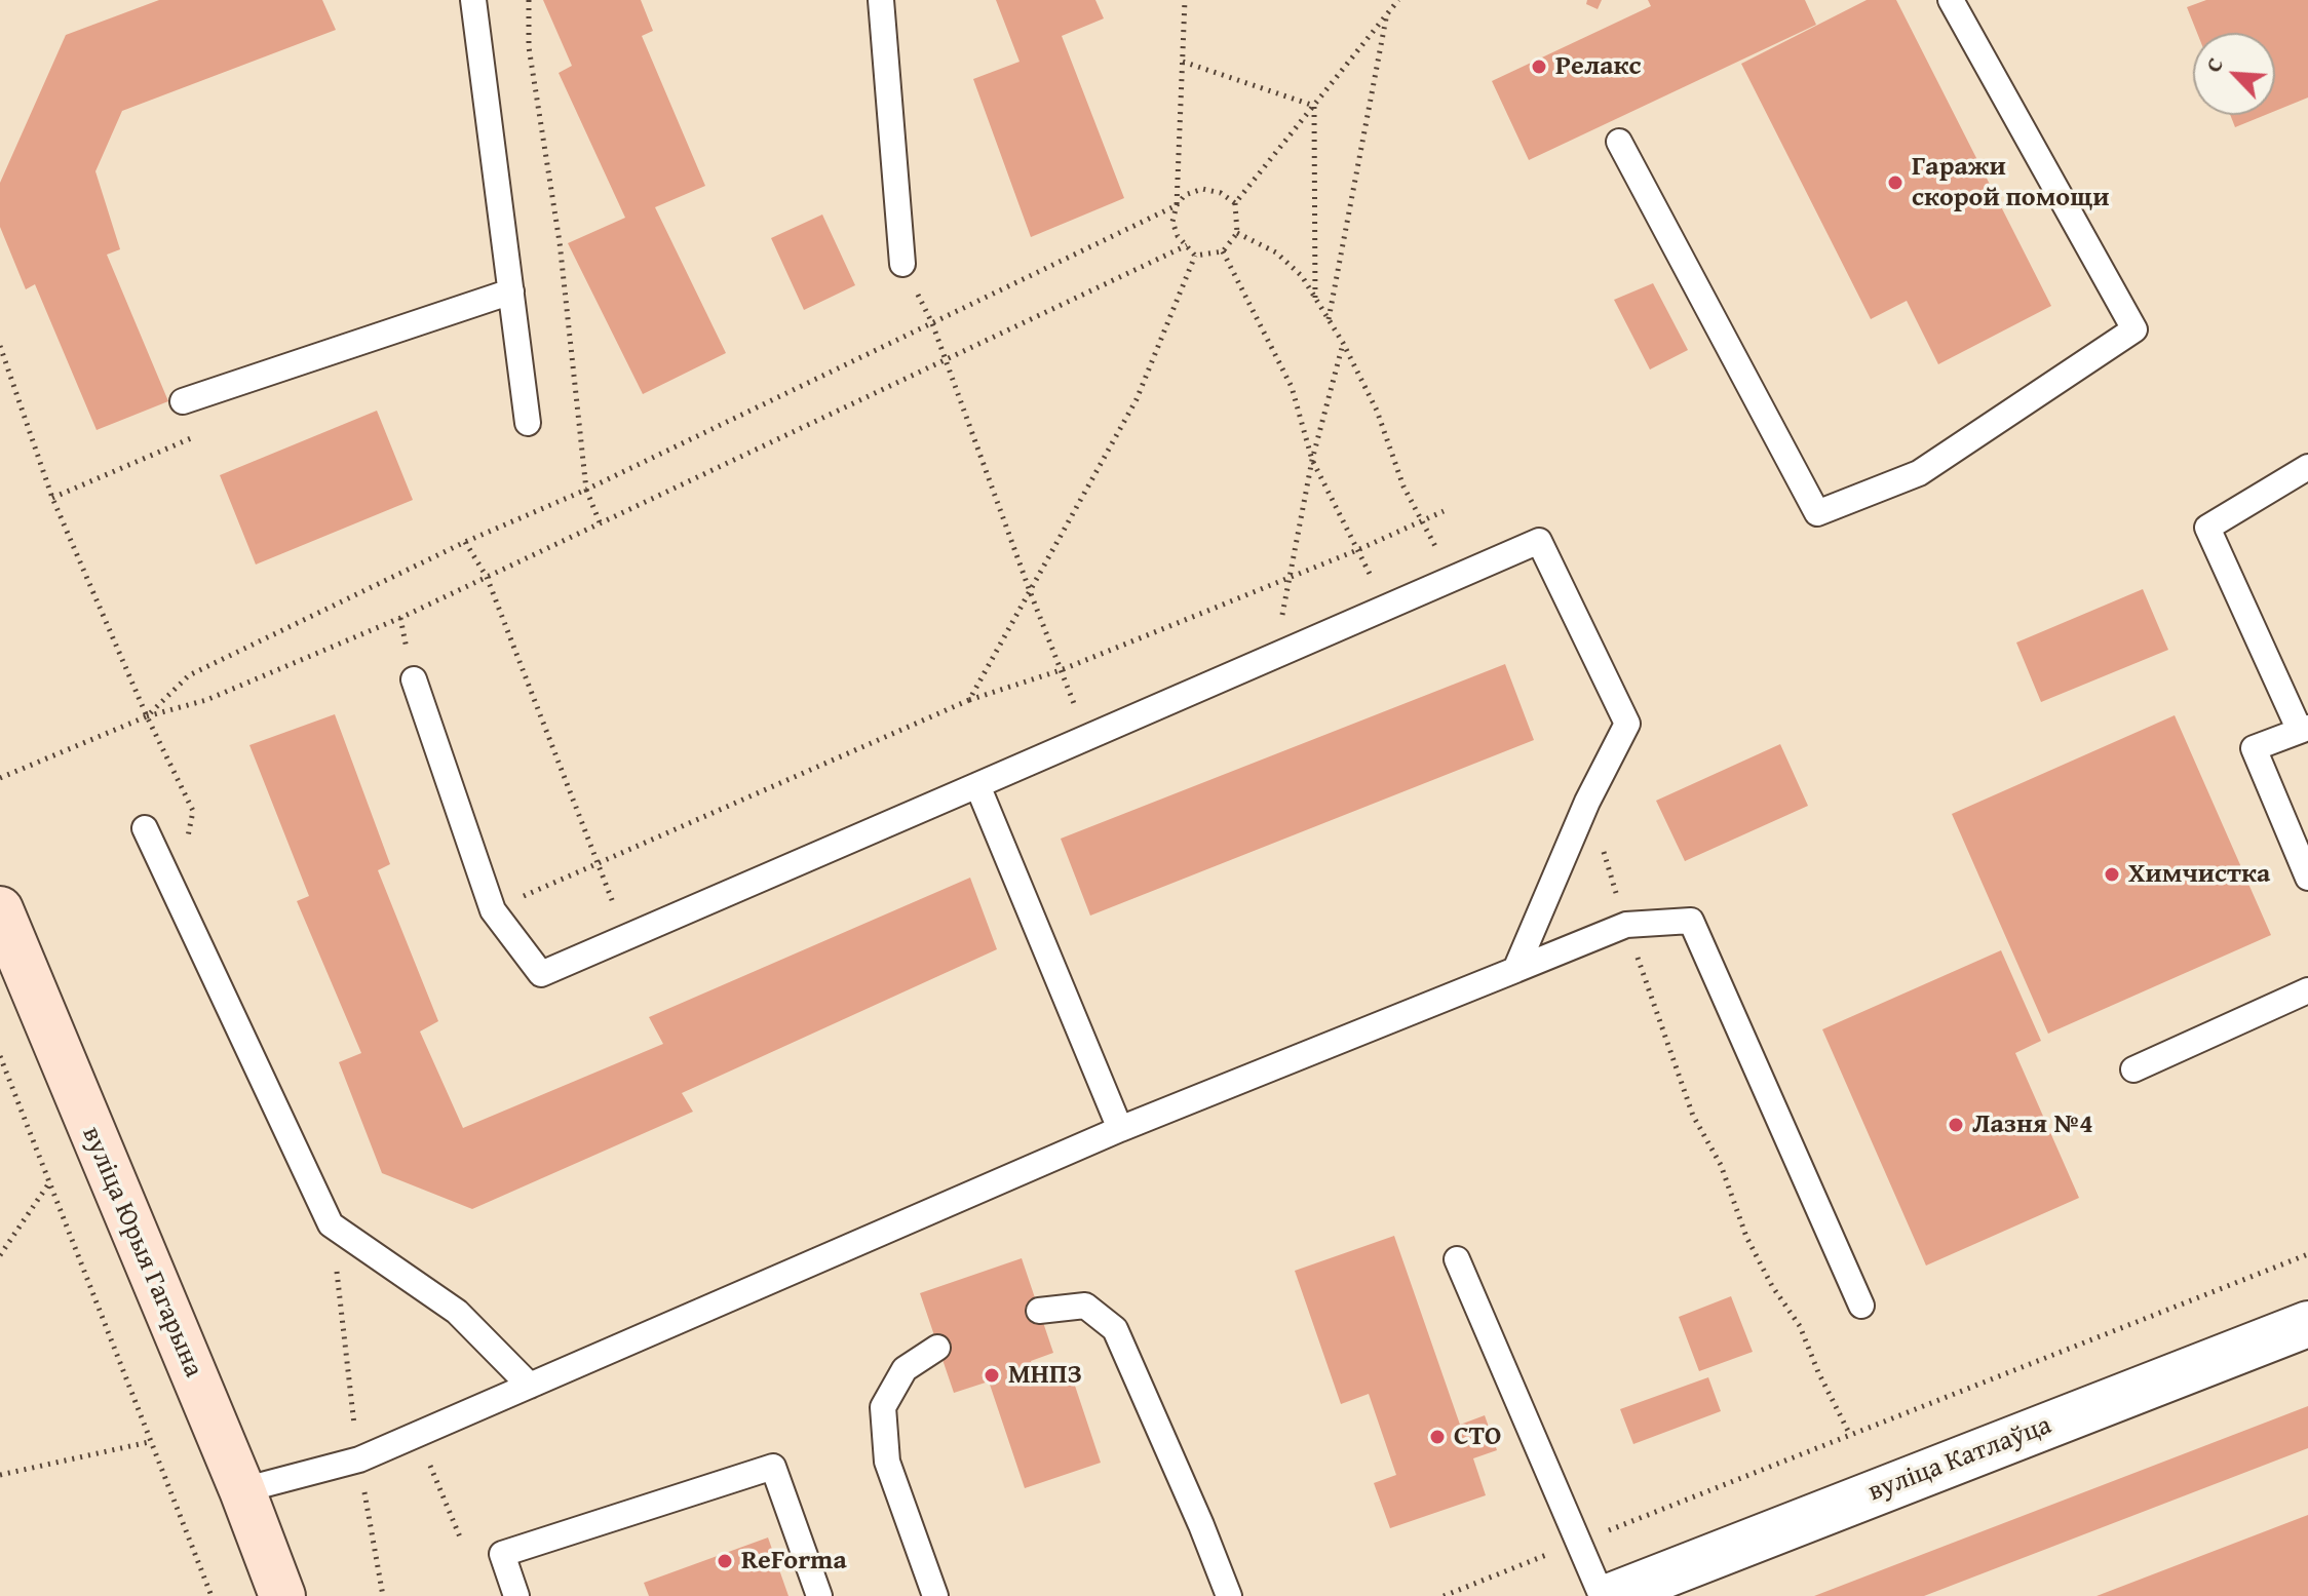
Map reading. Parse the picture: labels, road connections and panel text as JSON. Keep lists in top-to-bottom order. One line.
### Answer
{"streets":{"main road":["вуліца Юрыя Гагарына"],"street":["вуліца Катлаўца"]},"places":["Релакс","Гаражи скорой помощи","Химчистка","Лазня №4","МНПЗ","СТО","ReForma"],"north":"top left"}
